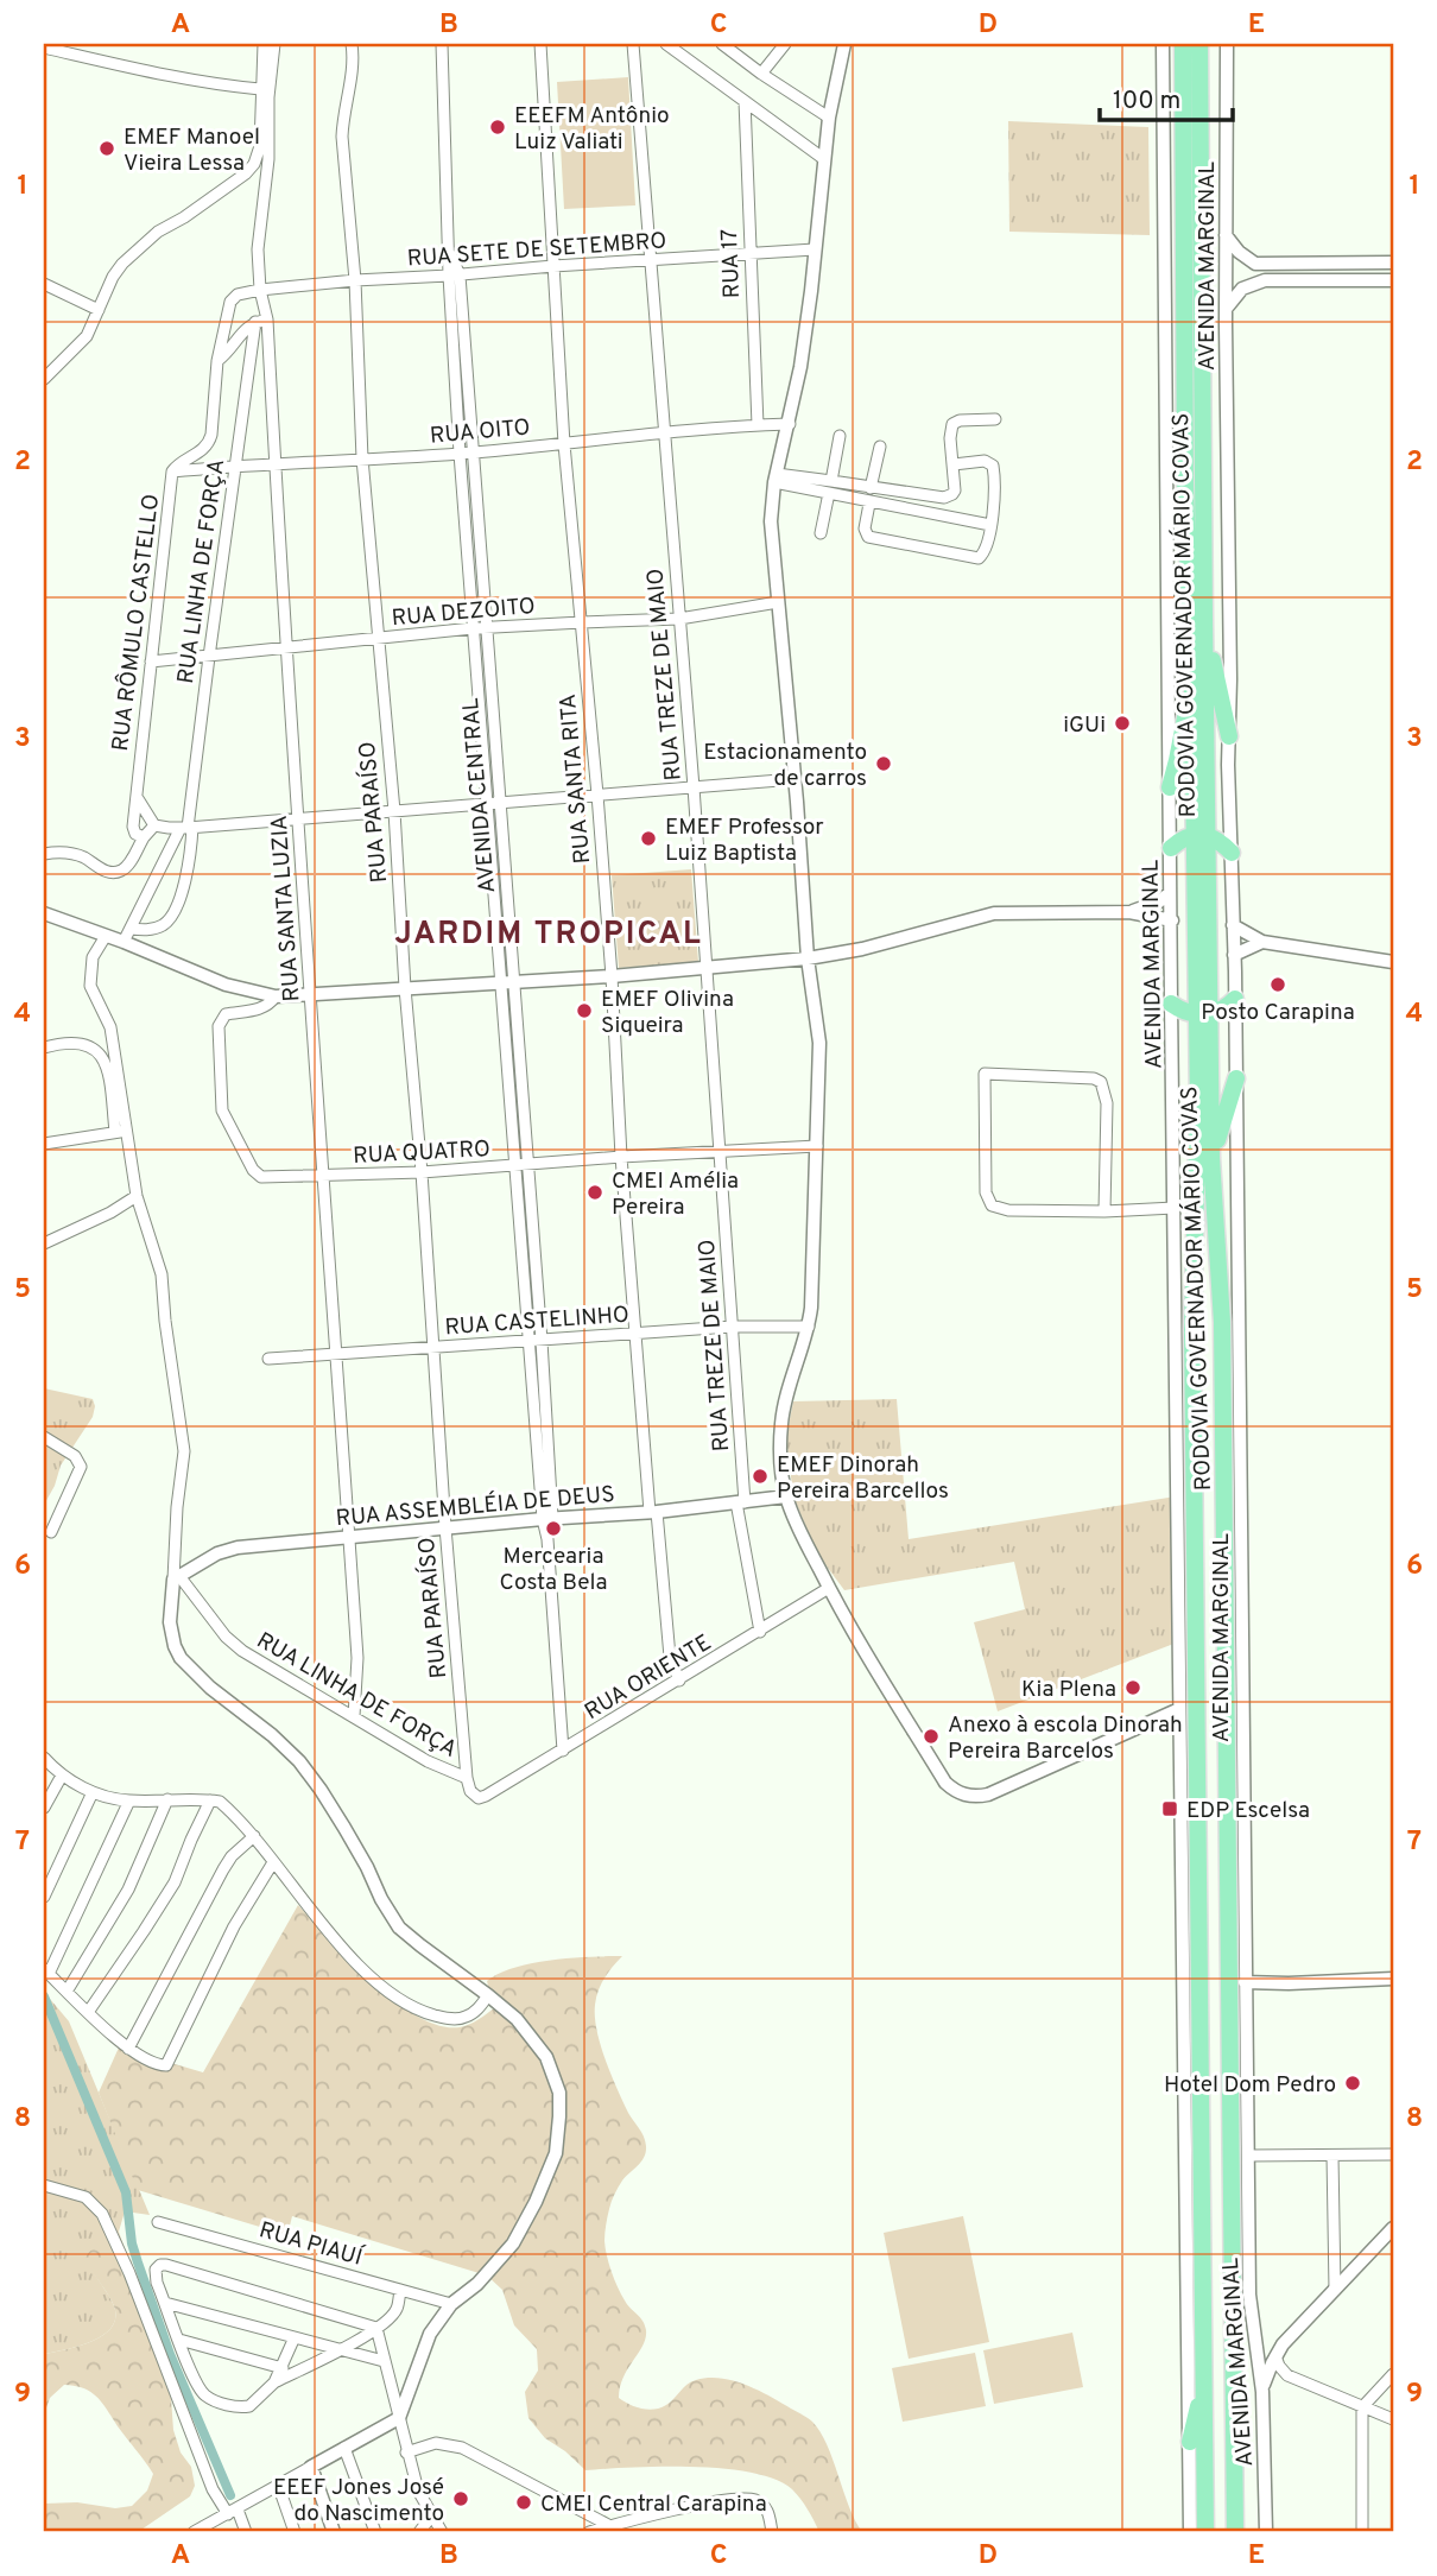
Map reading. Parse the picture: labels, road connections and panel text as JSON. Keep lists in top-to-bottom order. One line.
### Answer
{"streets":{"main road":["RODOVIA GOVERNADOR MÁRIO COVAS"],"street":["RUA SETE DE SETEMBRO","RUA 17","AVENIDA MARGINAL","RUA OITO","RUA LINHA DE FORÇA","RUA DEZOITO","RUA RÔMULO CASTELLO","RUA TREZE DE MAIO","RUA SANTA RITA","AVENIDA CENTRAL","RUA PARAÍSO","RUA SANTA LUZIA","RUA QUATRO","RUA CASTELINHO","RUA ASSEMBLÉIA DE DEUS","RUA ORIENTE","RUA PIAUÍ"]},"crossings":[["RUA SETE DE SETEMBRO","RUA 17"],["RUA SETE DE SETEMBRO","RUA RÔMULO CASTELLO"],["RUA SETE DE SETEMBRO","RUA TREZE DE MAIO"],["RUA SETE DE SETEMBRO","RUA SANTA RITA"],["RUA SETE DE SETEMBRO","AVENIDA CENTRAL"],["RUA SETE DE SETEMBRO","RUA PARAÍSO"],["RUA SETE DE SETEMBRO","RUA SANTA LUZIA"],["RUA 17","RUA OITO"],["RUA OITO","RUA LINHA DE FORÇA"],["RUA OITO","RUA RÔMULO CASTELLO"],["RUA OITO","RUA TREZE DE MAIO"],["RUA OITO","RUA SANTA RITA"],["RUA OITO","AVENIDA CENTRAL"],["RUA OITO","RUA PARAÍSO"],["RUA OITO","RUA SANTA LUZIA"],["RUA LINHA DE FORÇA","RUA DEZOITO"],["RUA LINHA DE FORÇA","RUA PARAÍSO"],["RUA LINHA DE FORÇA","RUA SANTA LUZIA"],["RUA LINHA DE FORÇA","RUA ASSEMBLÉIA DE DEUS"],["RUA LINHA DE FORÇA","RUA ORIENTE"],["RUA DEZOITO","RUA RÔMULO CASTELLO"],["RUA DEZOITO","RUA TREZE DE MAIO"],["RUA DEZOITO","RUA SANTA RITA"],["RUA DEZOITO","AVENIDA CENTRAL"],["RUA DEZOITO","RUA PARAÍSO"],["RUA DEZOITO","RUA SANTA LUZIA"],["RUA RÔMULO CASTELLO","RUA SANTA LUZIA"],["RUA TREZE DE MAIO","RUA QUATRO"],["RUA TREZE DE MAIO","RUA CASTELINHO"],["RUA TREZE DE MAIO","RUA ASSEMBLÉIA DE DEUS"],["RUA TREZE DE MAIO","RUA ORIENTE"],["RUA SANTA RITA","RUA QUATRO"],["RUA SANTA RITA","RUA CASTELINHO"],["RUA SANTA RITA","RUA ASSEMBLÉIA DE DEUS"],["RUA SANTA RITA","RUA ORIENTE"],["AVENIDA CENTRAL","RUA QUATRO"],["AVENIDA CENTRAL","RUA CASTELINHO"],["AVENIDA CENTRAL","RUA ASSEMBLÉIA DE DEUS"],["AVENIDA CENTRAL","RUA ORIENTE"],["RUA PARAÍSO","RUA QUATRO"],["RUA PARAÍSO","RUA CASTELINHO"],["RUA PARAÍSO","RUA ASSEMBLÉIA DE DEUS"],["RUA SANTA LUZIA","RUA QUATRO"],["RUA SANTA LUZIA","RUA CASTELINHO"],["RUA SANTA LUZIA","RUA ASSEMBLÉIA DE DEUS"]],"districts":["JARDIM TROPICAL"],"places":{"other":["EEEFM Antônio Luiz Valiati","EMEF Manoel Vieira Lessa","iGUi","Estacionamento de carros","EMEF Professor Luiz Baptista","Posto Carapina","EMEF Olivina Siqueira","CMEI Amélia Pereira","EMEF Dinorah Pereira Barcellos","Mercearia Costa Bela","Kia Plena","Anexo à escola Dinorah Pereira Barcelos","Hotel Dom Pedro","EEEF Jones José do Nascimento","CMEI Central Carapina"],"transit":["EDP Escelsa"]},"scale_bar":"100 m","grid":{"columns":["A","B","C","D","E"],"rows":["1","2","3","4","5","6","7","8","9"]}}
